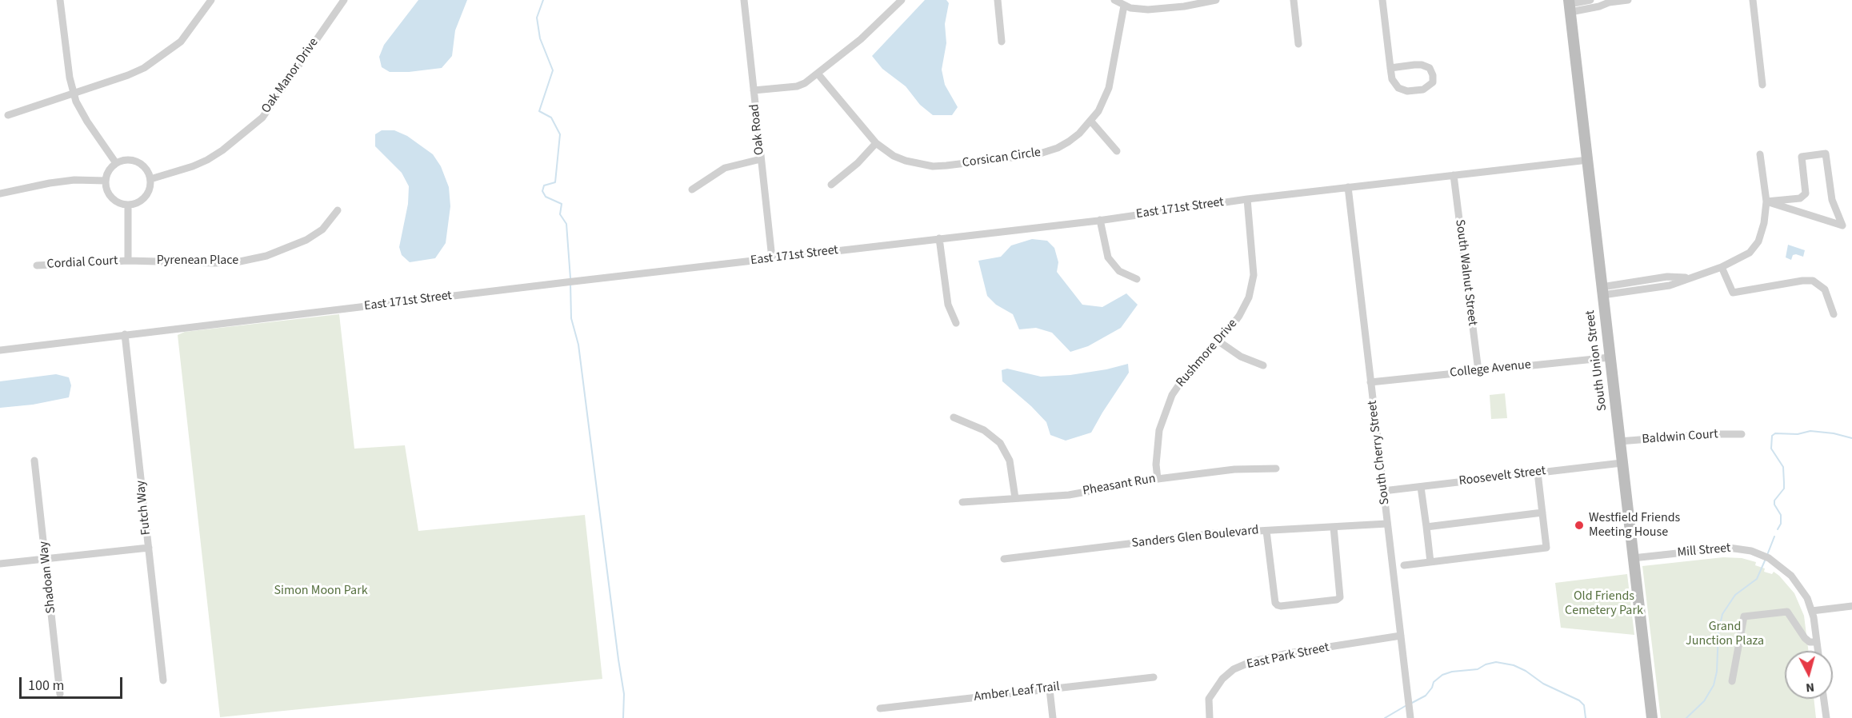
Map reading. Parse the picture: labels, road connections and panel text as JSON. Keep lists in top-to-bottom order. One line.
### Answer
{"streets":{"street":["Oak Manor Drive","Oak Road","Corsican Circle","East 171st Street","Pyrenean Place","Cordial Court","South Walnut Street","Rushmore Drive","South Union Street","College Avenue","Baldwin Court","South Cherry Street","Roosevelt Street","Pheasant Run","Futch Way","Sanders Glen Boulevard","Mill Street","Shadoan Way","East Park Street","Amber Leaf Trail"]},"crossings":[["Oak Road","East 171st Street"],["East 171st Street","South Walnut Street"],["East 171st Street","Rushmore Drive"],["East 171st Street","South Union Street"],["East 171st Street","South Cherry Street"],["East 171st Street","Futch Way"],["Pyrenean Place","Cordial Court"],["South Walnut Street","College Avenue"],["Rushmore Drive","Pheasant Run"],["South Union Street","College Avenue"],["South Union Street","Baldwin Court"],["South Union Street","Roosevelt Street"],["South Union Street","Mill Street"],["College Avenue","South Cherry Street"],["South Cherry Street","Roosevelt Street"],["South Cherry Street","Sanders Glen Boulevard"],["South Cherry Street","East Park Street"]],"parks":["Simon Moon Park","Old Friends Cemetery Park","Grand Junction Plaza"],"places":["Westfield Friends Meeting House"],"scale_bar":"100 m","north":"bottom"}
